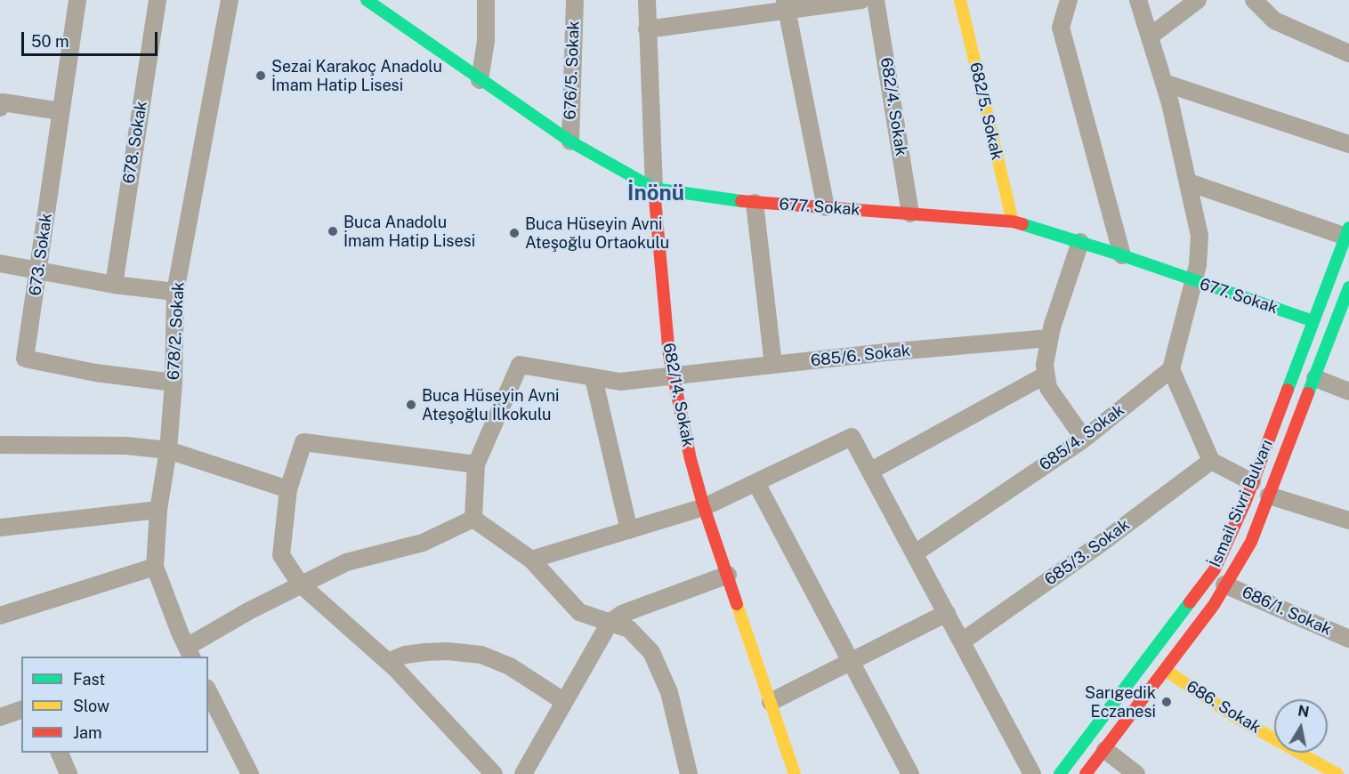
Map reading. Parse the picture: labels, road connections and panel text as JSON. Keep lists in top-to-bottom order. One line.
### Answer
{"streets":{"street":["676/5. Sokak","682/4. Sokak","682/5. Sokak","678. Sokak","677. Sokak","673. Sokak","678/2. Sokak","685/6. Sokak","682/14. Sokak","685/4. Sokak","İsmail Sivri Bulvarı","685/3. Sokak","686/1. Sokak","686. Sokak"]},"crossings":[["676/5. Sokak","677. Sokak"],["682/4. Sokak","677. Sokak"],["682/5. Sokak","677. Sokak"],["677. Sokak","682/14. Sokak"],["677. Sokak","İsmail Sivri Bulvarı"],["673. Sokak","678/2. Sokak"],["685/6. Sokak","682/14. Sokak"],["İsmail Sivri Bulvarı","686/1. Sokak"],["İsmail Sivri Bulvarı","686. Sokak"]],"districts":["İnönü"],"places":["Sezai Karakoç Anadolu İmam Hatip Lisesi","Buca Anadolu İmam Hatip Lisesi","Buca Hüseyin Avni Ateşoğlu Ortaokulu","Buca Hüseyin Avni Ateşoğlu İlkokulu","Sarıgedik Eczanesi"],"legend":["Fast","Slow","Jam"],"scale_bar":"50 m","north":"top"}
